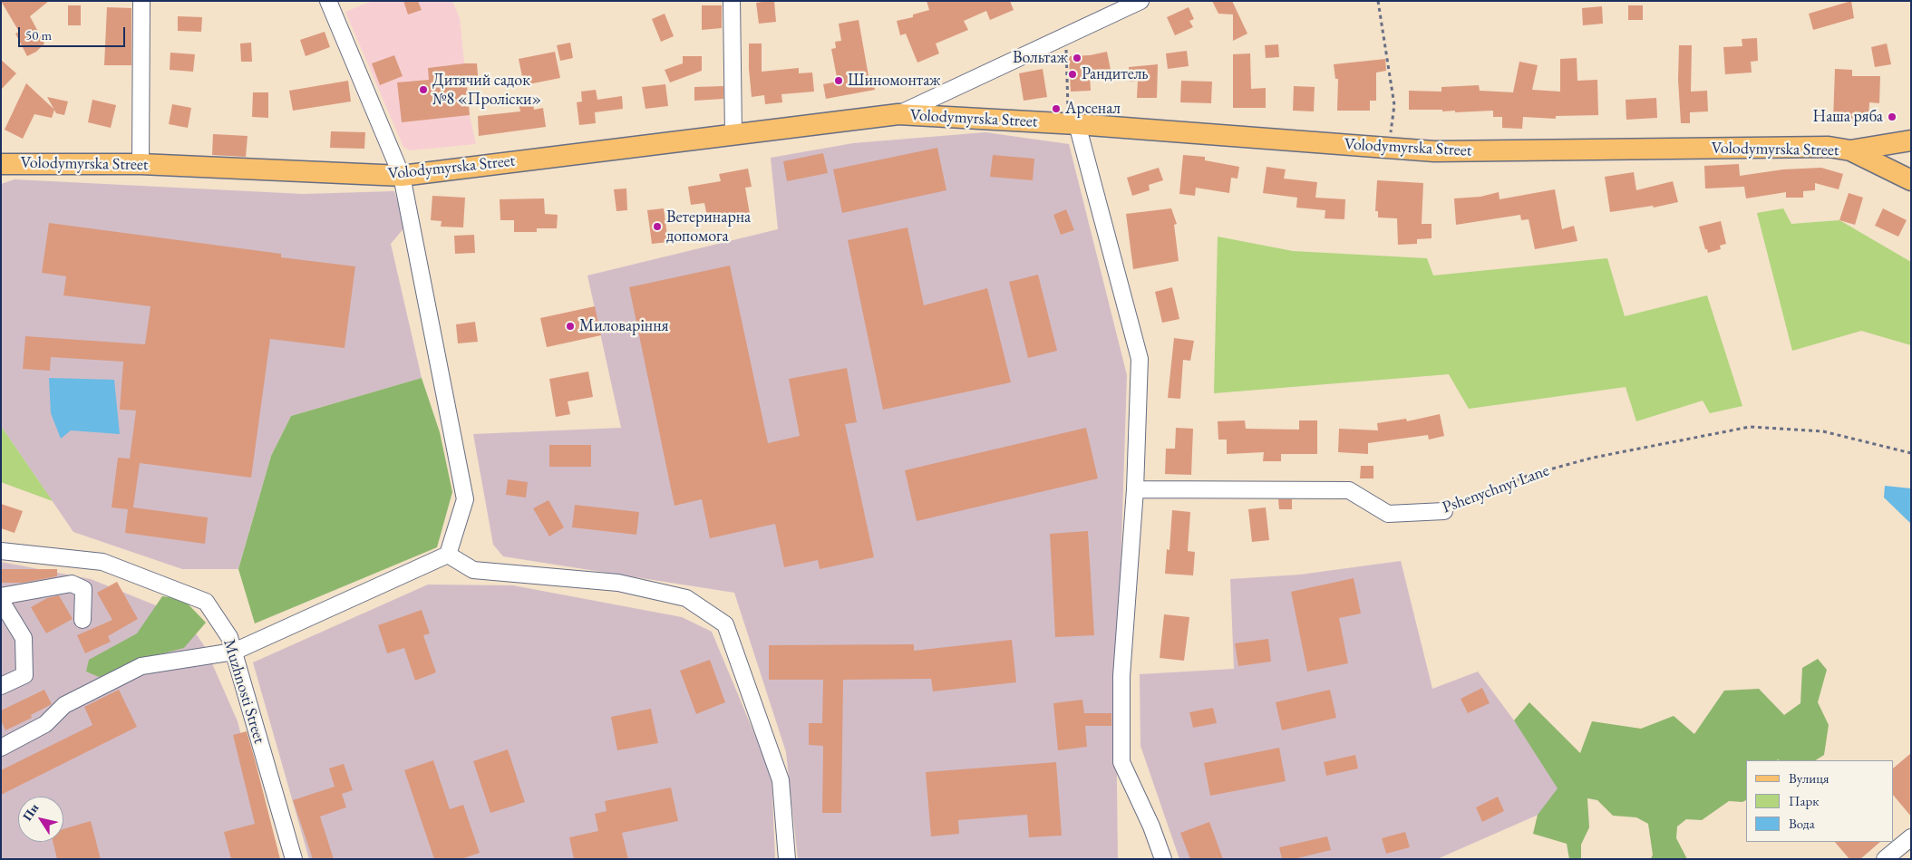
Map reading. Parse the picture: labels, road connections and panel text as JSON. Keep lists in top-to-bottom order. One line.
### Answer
{"streets":{"main road":["Volodymyrska Street"],"street":["Pshenychnyi Lane","Muzhnosti Street"]},"places":["Вольтаж","Рандитель","Шиномонтаж","Дитячий садок №8 «Проліски»","Арсенал","Наша ряба","Ветеринарна допомога","Миловаріння"],"legend":["Вулиця","Парк","Вода"],"scale_bar":"50 m","north":"top left"}
